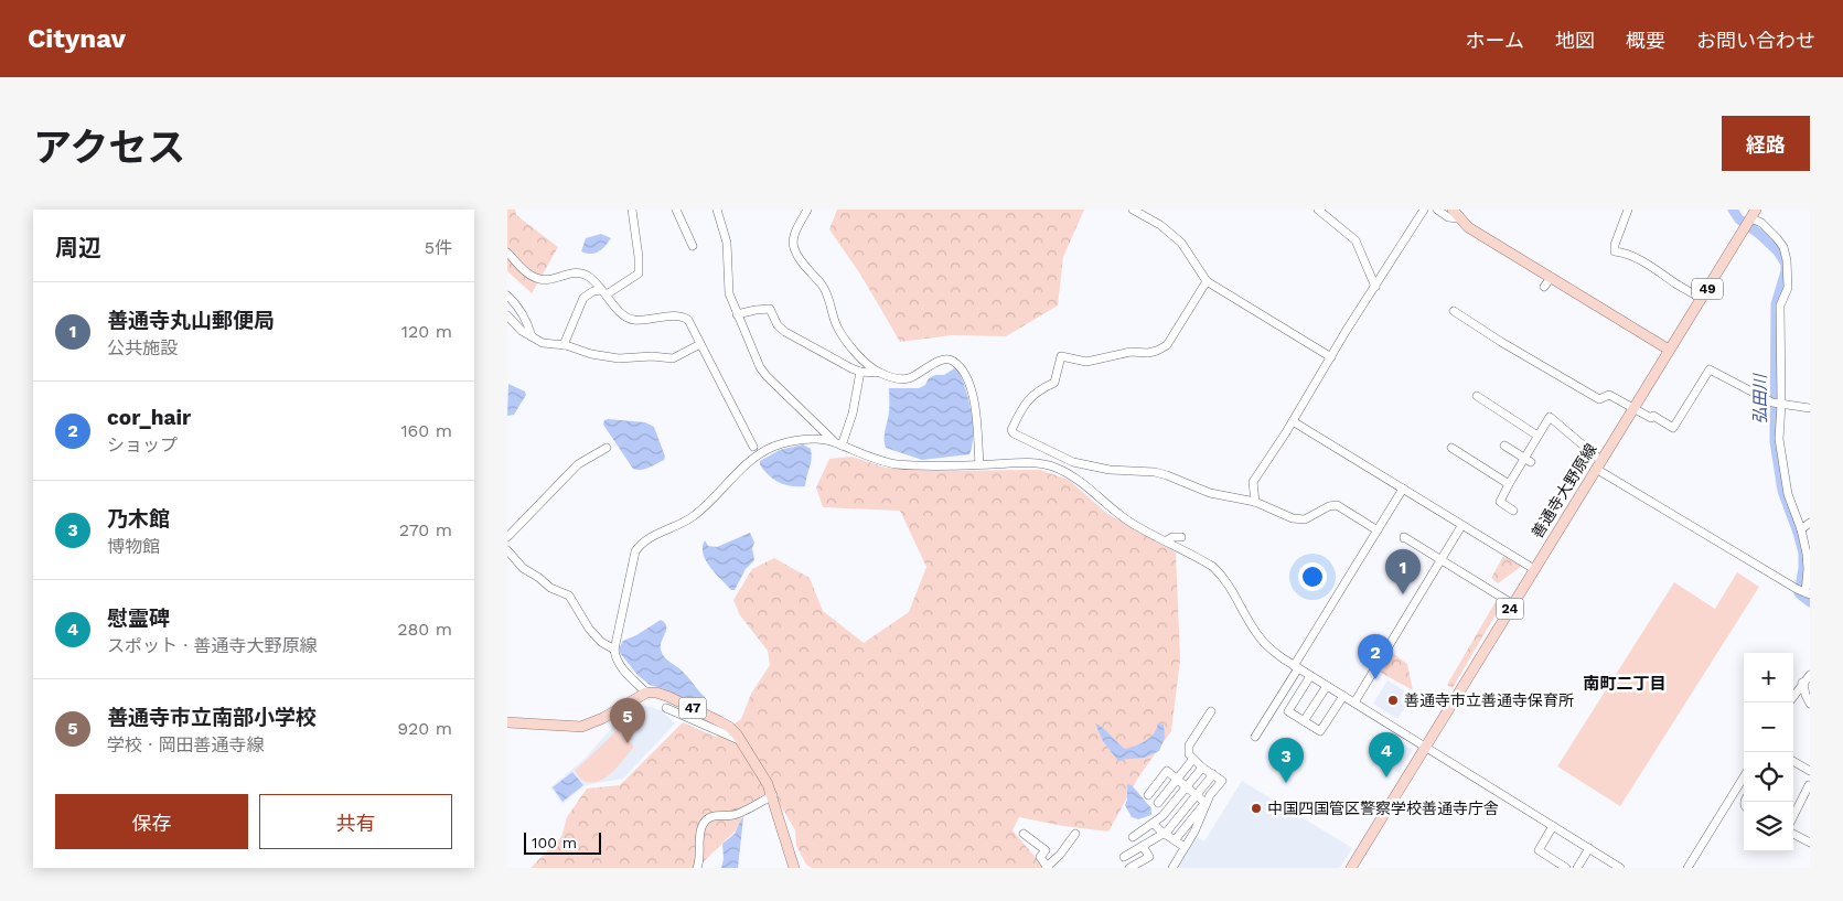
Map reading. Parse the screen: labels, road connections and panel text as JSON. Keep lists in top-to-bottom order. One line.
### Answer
{"streets":{"main road":["49","善通寺大野原線","24","47"]},"crossings":[["49","善通寺大野原線"]],"districts":["南町二丁目"],"water":["弘田川"],"places":["善通寺市立善通寺保育所","中国四国管区警察学校善通寺庁舎"],"scale_bar":"100 m","page":{"header":"Citynav","nav":["ホーム","地図","概要","お問い合わせ"],"title":"アクセス","buttons":["経路",["保存","共有"]],"heading":["周辺","5件"],"list":[{"mark":"1","name":"善通寺丸山郵便局","note":"公共施設","value":"120 m"},{"mark":"2","name":"cor_hair","note":"ショップ","value":"160 m"},{"mark":"3","name":"乃木館","note":"博物館","value":"270 m"},{"mark":"4","name":"慰霊碑","note":"スポット · 善通寺大野原線","value":"280 m"},{"mark":"5","name":"善通寺市立南部小学校","note":"学校 · 岡田善通寺線","value":"920 m"}],"pins":["1","2","5","4","3"],"map_buttons":["+","−"],"scale":"100 m"}}
